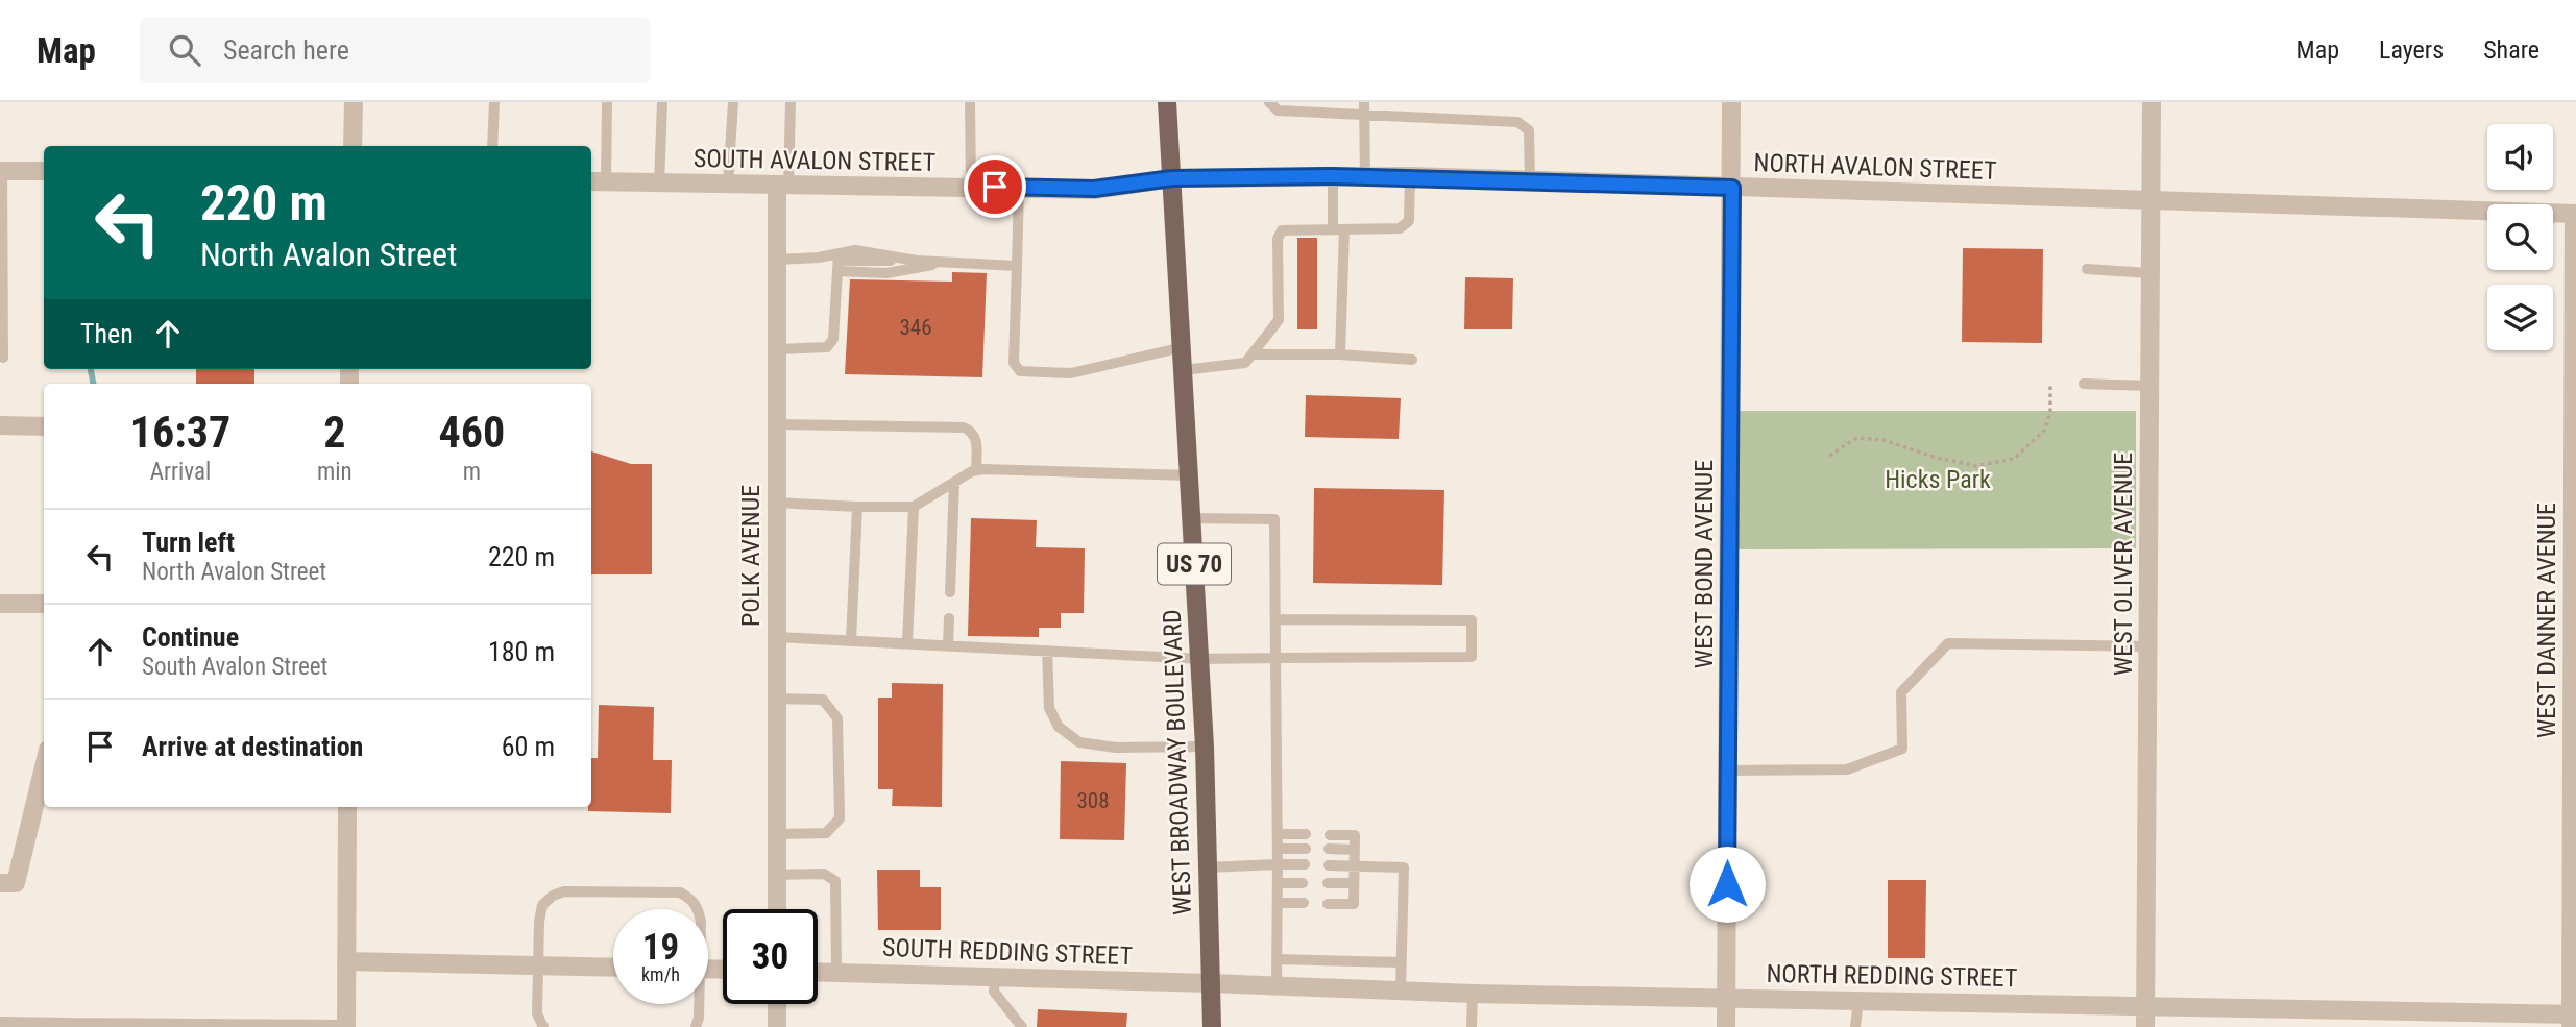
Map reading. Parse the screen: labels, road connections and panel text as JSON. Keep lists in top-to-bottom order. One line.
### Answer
{"streets":{"main road":["US 70","WEST BROADWAY BOULEVARD"],"street":["SOUTH AVALON STREET","NORTH AVALON STREET","POLK AVENUE","WEST BOND AVENUE","WEST OLIVER AVENUE","WEST DANNER AVENUE","SOUTH REDDING STREET","NORTH REDDING STREET"]},"crossings":[["SOUTH AVALON STREET","NORTH AVALON STREET"],["SOUTH AVALON STREET","POLK AVENUE"],["SOUTH AVALON STREET","WEST BROADWAY BOULEVARD"],["NORTH AVALON STREET","WEST BOND AVENUE"],["NORTH AVALON STREET","WEST OLIVER AVENUE"],["NORTH AVALON STREET","WEST DANNER AVENUE"],["NORTH AVALON STREET","WEST BROADWAY BOULEVARD"],["WEST BOND AVENUE","NORTH REDDING STREET"],["WEST OLIVER AVENUE","NORTH REDDING STREET"],["WEST DANNER AVENUE","NORTH REDDING STREET"],["WEST BROADWAY BOULEVARD","SOUTH REDDING STREET"],["WEST BROADWAY BOULEVARD","NORTH REDDING STREET"],["SOUTH REDDING STREET","NORTH REDDING STREET"]],"parks":["Hicks Park"],"house_numbers":["346","308"],"page":{"header":"Map","search":"Search here","nav":["Map","Layers","Share"],"turn":["220 m","North Avalon Street"],"then":"Then","eta":["16:37","Arrival","2","min","460","m"],"list":[{"name":"Turn left","note":"North Avalon Street","value":"220 m"},{"name":"Continue","note":"South Avalon Street","value":"180 m"},{"name":"Arrive at destination","value":"60 m"}],"speed":"19 km/h","limit":"30"}}
